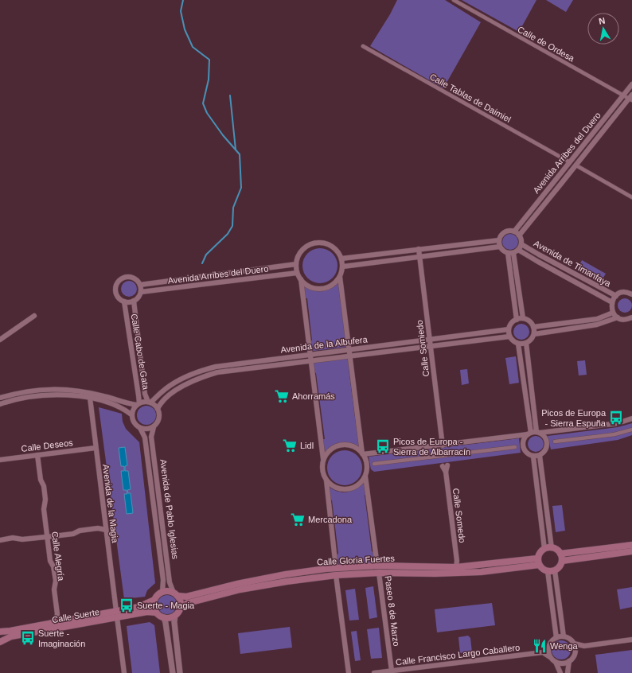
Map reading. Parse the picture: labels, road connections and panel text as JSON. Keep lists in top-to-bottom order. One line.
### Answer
{"streets":{"main road":["Calle Gloria Fuertes","Calle Suerte"],"street":["Calle de Ordesa","Calle Tablas de Daimiel","Avenida Arribes del Duero","Avenida de Timanfaya","Avenida de la Albufera","Calle Somiedo","Calle Cabo de Gata","Calle Deseos","Avenida de la Magia","Avenida de Pablo Iglesias","Calle Somedo","Calle Alegría","Paseo 8 de Marzo","Calle Francisco Largo Caballero"]},"crossings":[["Calle de Ordesa","Avenida Arribes del Duero"],["Calle Tablas de Daimiel","Avenida Arribes del Duero"],["Avenida Arribes del Duero","Avenida de Timanfaya"],["Avenida Arribes del Duero","Calle Cabo de Gata"],["Avenida de la Albufera","Calle Somiedo"],["Avenida de la Albufera","Calle Cabo de Gata"],["Avenida de la Albufera","Avenida de Pablo Iglesias"],["Calle Cabo de Gata","Avenida de Pablo Iglesias"],["Calle Deseos","Avenida de la Magia"],["Calle Deseos","Calle Alegría"],["Avenida de la Magia","Calle Suerte"],["Avenida de Pablo Iglesias","Calle Gloria Fuertes"],["Avenida de Pablo Iglesias","Calle Suerte"],["Calle Somedo","Calle Gloria Fuertes"],["Calle Alegría","Calle Suerte"],["Calle Gloria Fuertes","Paseo 8 de Marzo"],["Calle Gloria Fuertes","Calle Suerte"],["Paseo 8 de Marzo","Calle Francisco Largo Caballero"]],"places":{"supermarket":["Ahorramás","Lidl","Mercadona"],"bus stop":["Picos de Europa - Sierra Espuña","Picos de Europa - Sierra de Albarracín","Suerte - Magia","Suerte - Imaginación"],"restaurant":["Wenga"]},"north":"top"}
